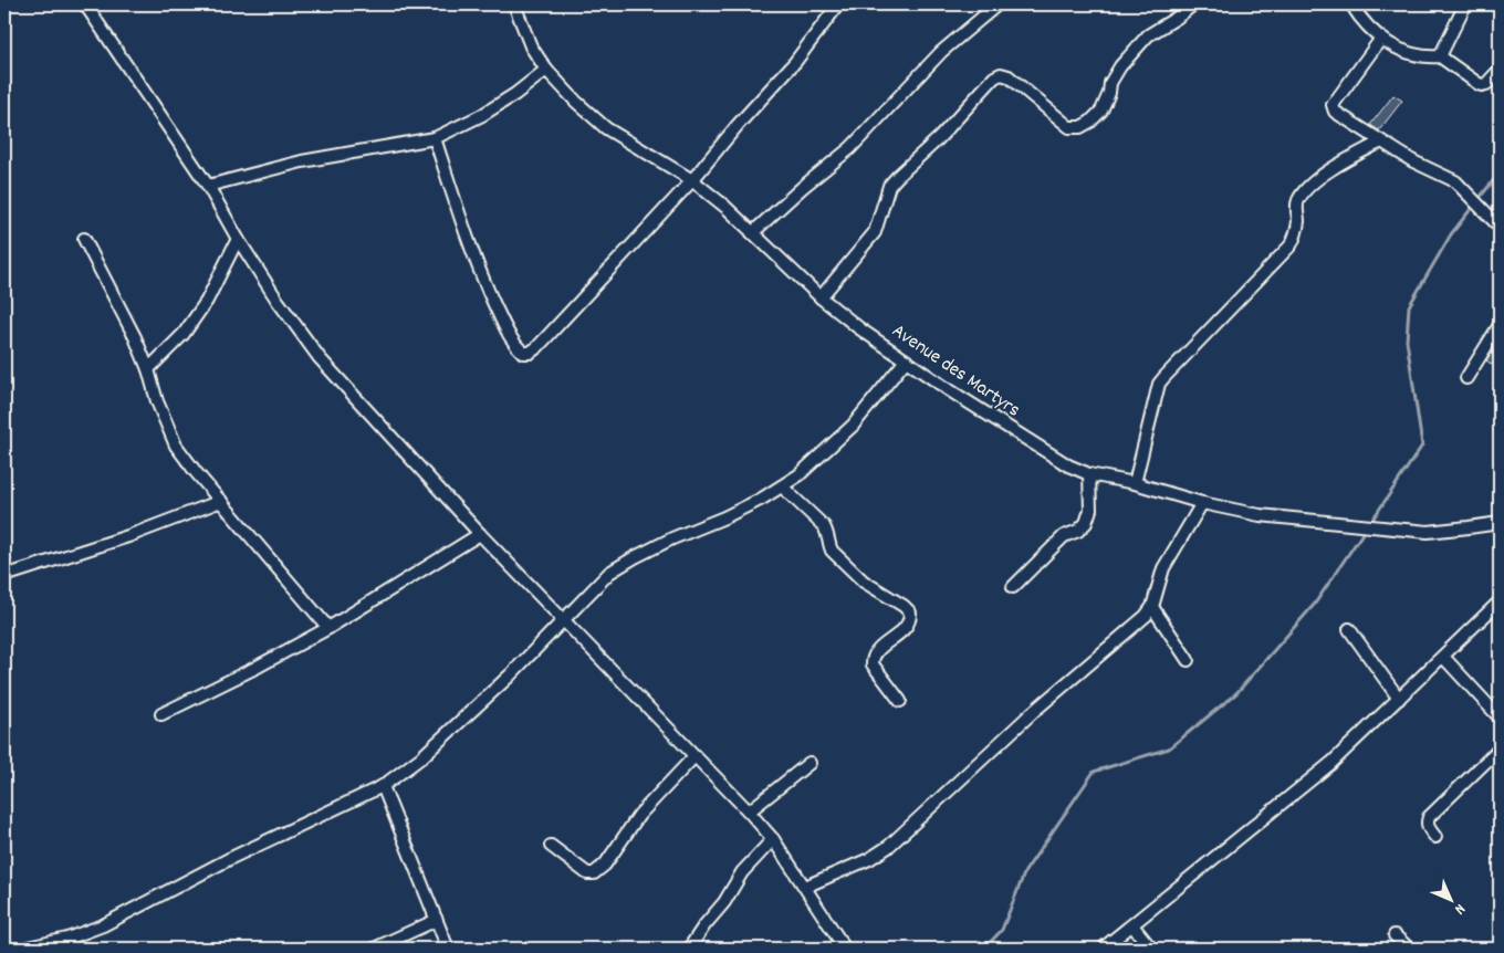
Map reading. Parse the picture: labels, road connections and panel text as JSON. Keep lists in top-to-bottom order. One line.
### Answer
{"streets":{"street":["Avenue des Martyrs"]},"north":"bottom right"}
